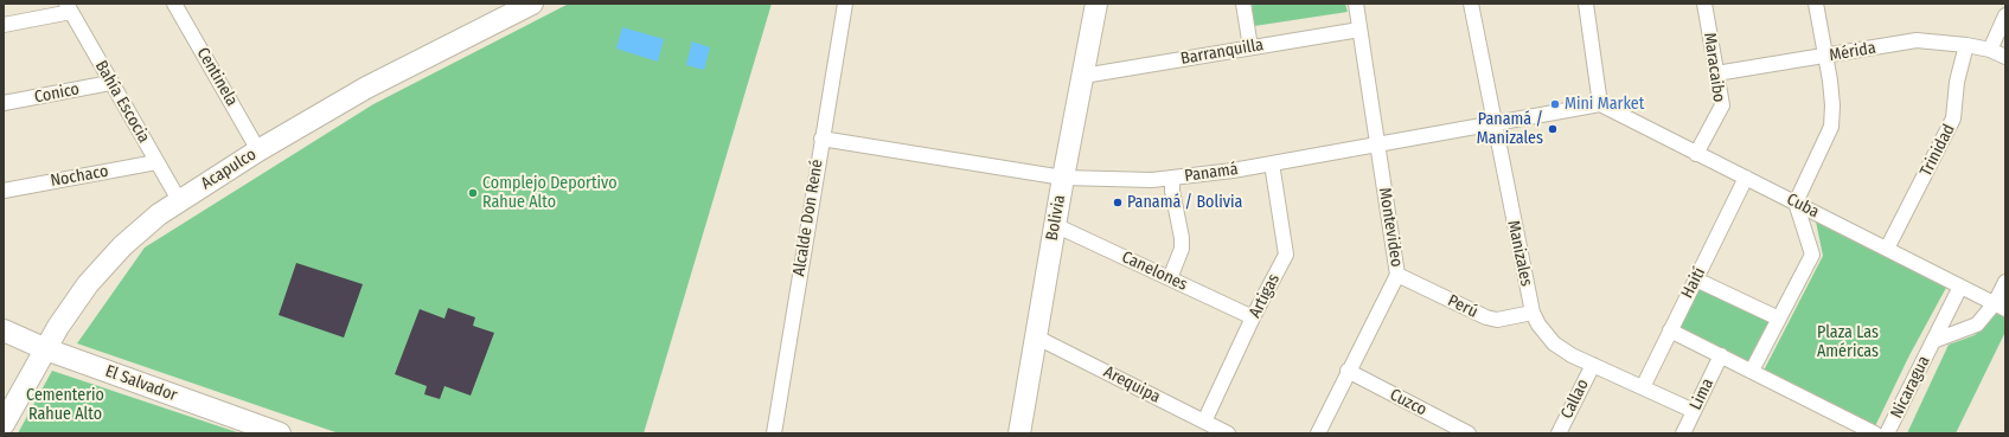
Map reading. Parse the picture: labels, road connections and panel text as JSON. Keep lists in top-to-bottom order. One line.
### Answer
{"streets":{"street":["Barranquilla","Mérida","Maracaibo","Centinela","Conico","Bahía Escocia","Trinidad","Acapulco","Panamá","Nochaco","Cuba","Alcalde Don René","Bolivia","Montevideo","Manizales","Canelones","Haití","Artigas","Perú","El Salvador","Arequipa","Nicaragua","Lima","Callao","Cuzco"]},"crossings":[["Barranquilla","Bolivia"],["Barranquilla","Montevideo"],["Mérida","Maracaibo"],["Mérida","Trinidad"],["Maracaibo","Cuba"],["Centinela","Acapulco"],["Conico","Bahía Escocia"],["Bahía Escocia","Acapulco"],["Bahía Escocia","Nochaco"],["Trinidad","Cuba"],["Acapulco","El Salvador"],["Panamá","Cuba"],["Panamá","Alcalde Don René"],["Panamá","Bolivia"],["Panamá","Montevideo"],["Panamá","Manizales"],["Panamá","Artigas"],["Cuba","Haití"],["Cuba","Nicaragua"],["Bolivia","Canelones"],["Bolivia","Arequipa"],["Montevideo","Perú"],["Montevideo","Cuzco"],["Manizales","Haití"],["Manizales","Perú"],["Manizales","Lima"],["Manizales","Callao"],["Canelones","Artigas"],["Artigas","Arequipa"]],"parks":["Plaza Las Américas","Cementerio Rahue Alto"],"places":["Mini Market","Panamá / Manizales","Complejo Deportivo Rahue Alto","Panamá / Bolivia"]}
